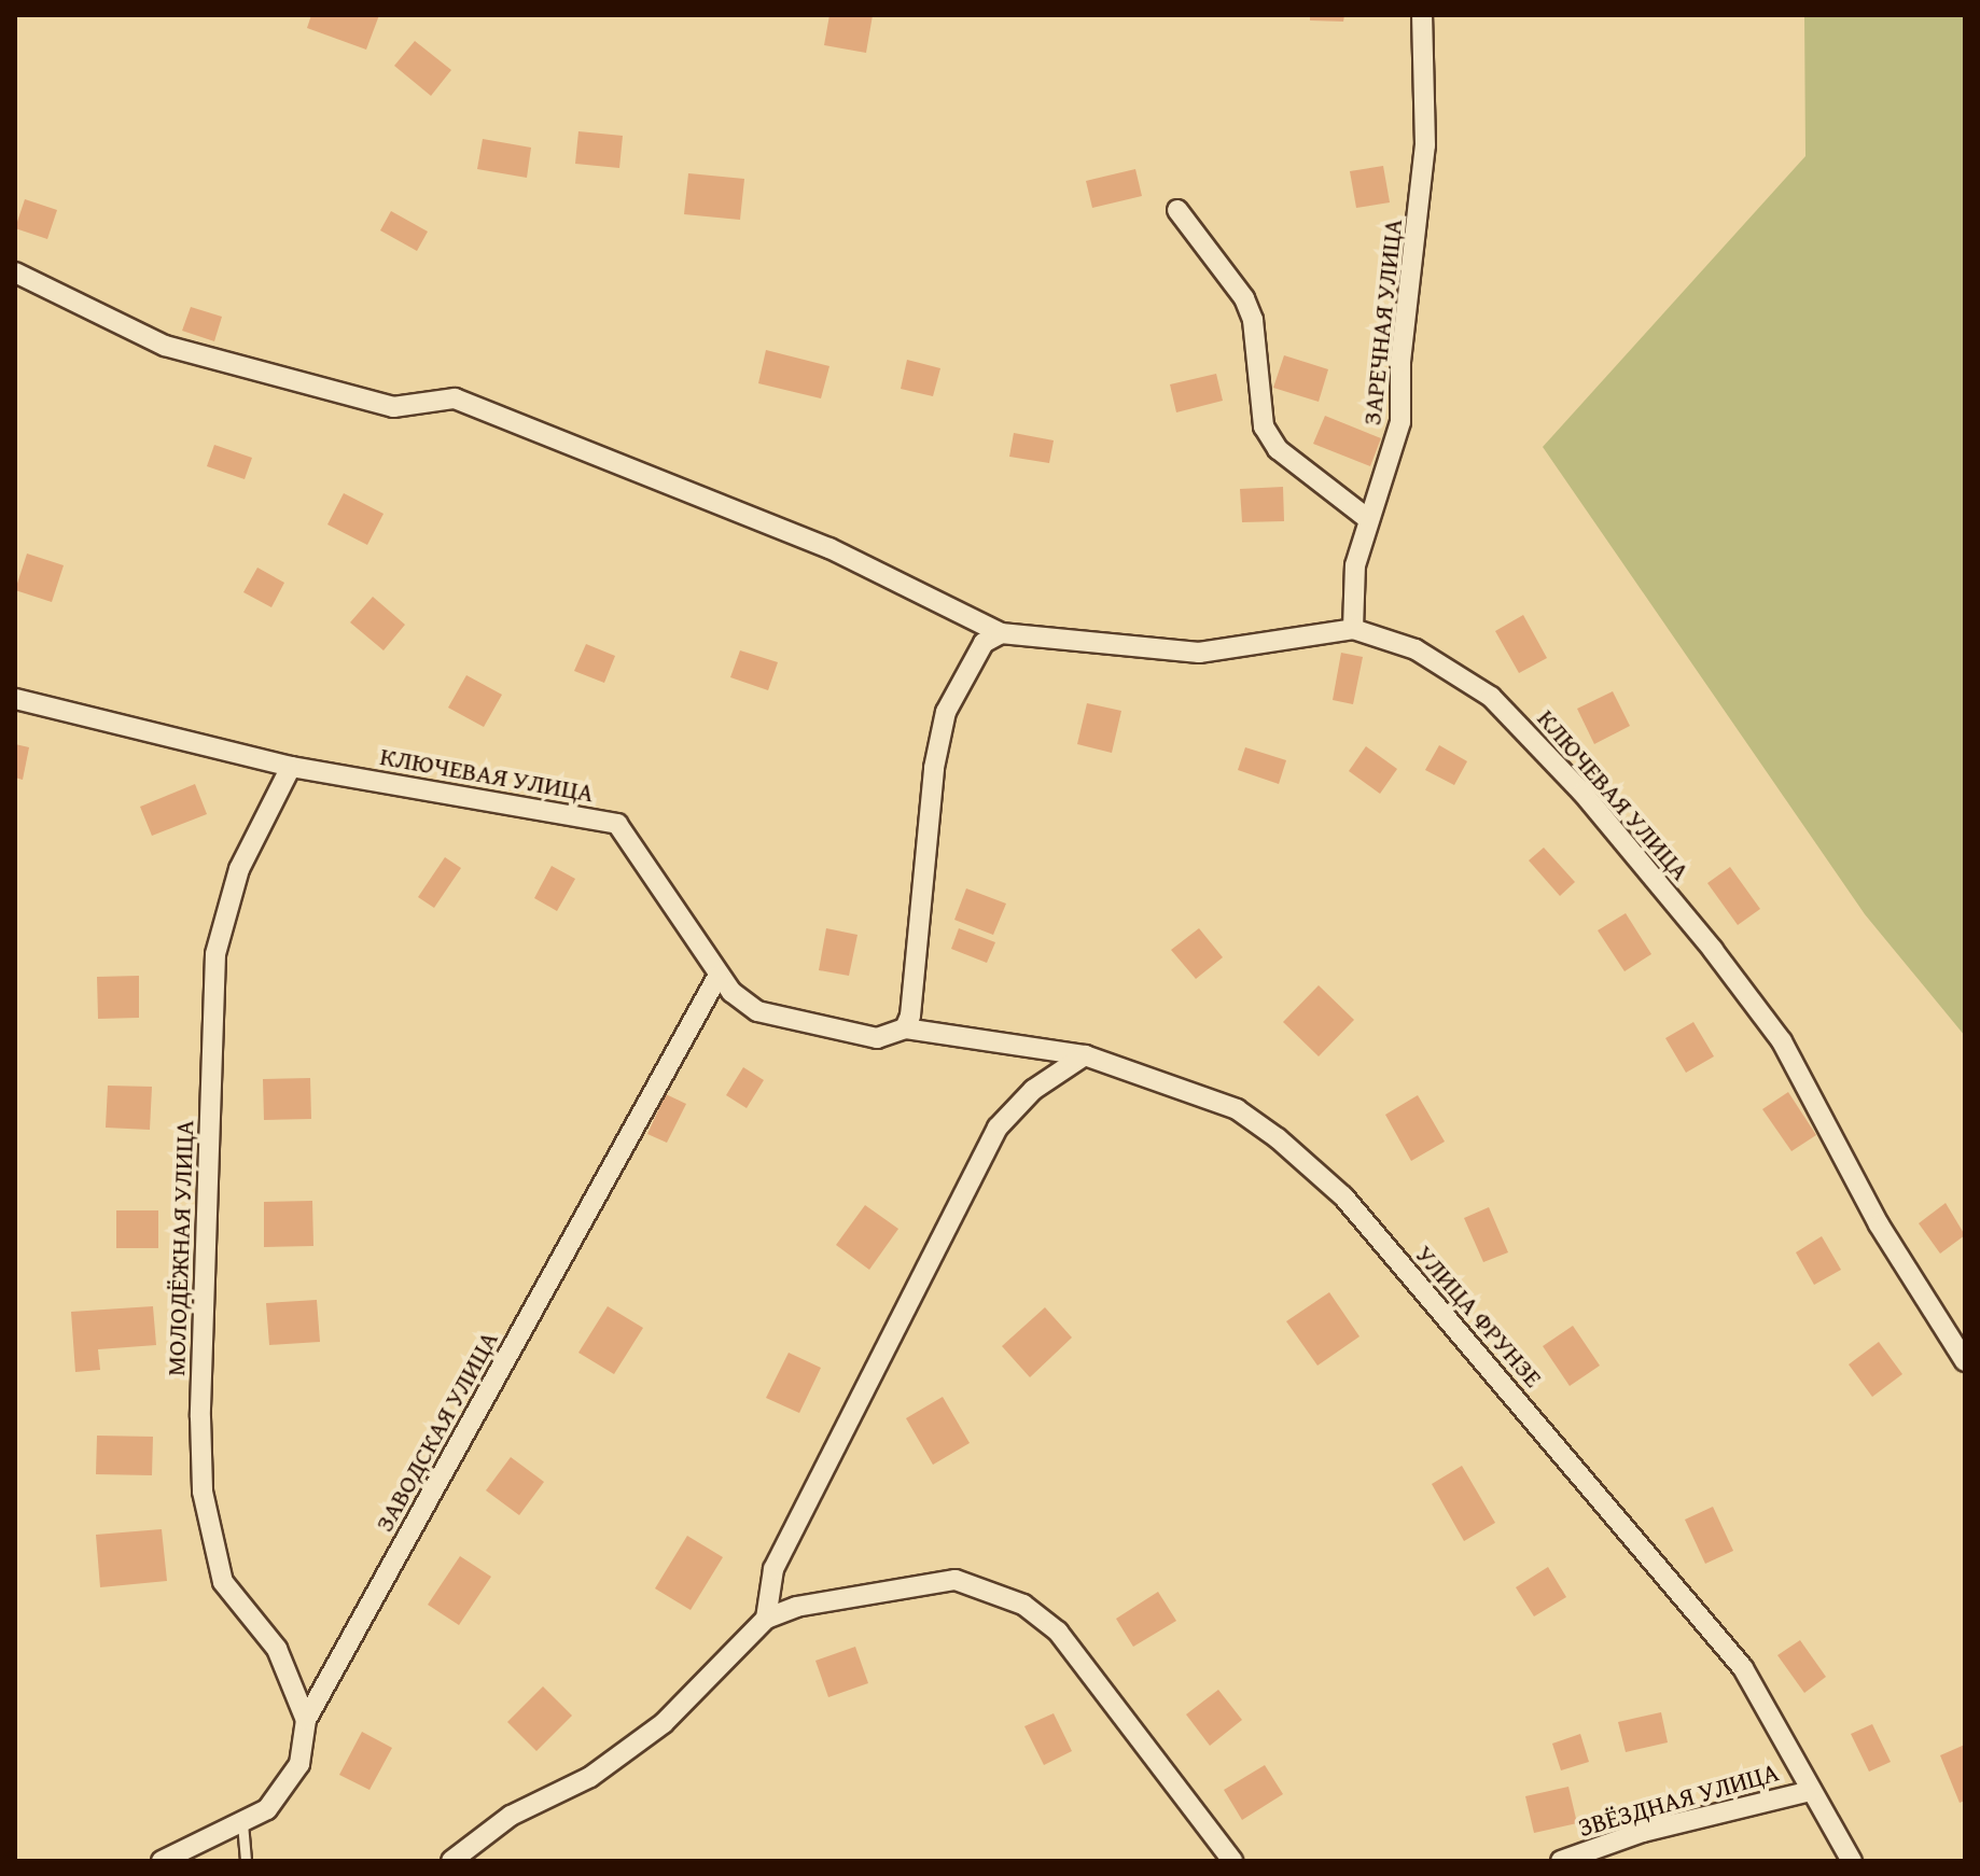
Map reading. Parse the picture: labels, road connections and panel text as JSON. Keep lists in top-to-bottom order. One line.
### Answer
{"streets":{"street":["ЗАРЕЧНАЯ УЛИЦА","КЛЮЧЕВАЯ УЛИЦА","МОЛОДЁЖНАЯ УЛИЦА","УЛИЦА ФРУНЗЕ","ЗАВОДСКАЯ УЛИЦА","ЗВЁЗДНАЯ УЛИЦА"]},"crossings":[["ЗАРЕЧНАЯ УЛИЦА","КЛЮЧЕВАЯ УЛИЦА"],["КЛЮЧЕВАЯ УЛИЦА","МОЛОДЁЖНАЯ УЛИЦА"],["КЛЮЧЕВАЯ УЛИЦА","УЛИЦА ФРУНЗЕ"],["КЛЮЧЕВАЯ УЛИЦА","ЗАВОДСКАЯ УЛИЦА"],["МОЛОДЁЖНАЯ УЛИЦА","ЗАВОДСКАЯ УЛИЦА"],["УЛИЦА ФРУНЗЕ","ЗВЁЗДНАЯ УЛИЦА"]]}
